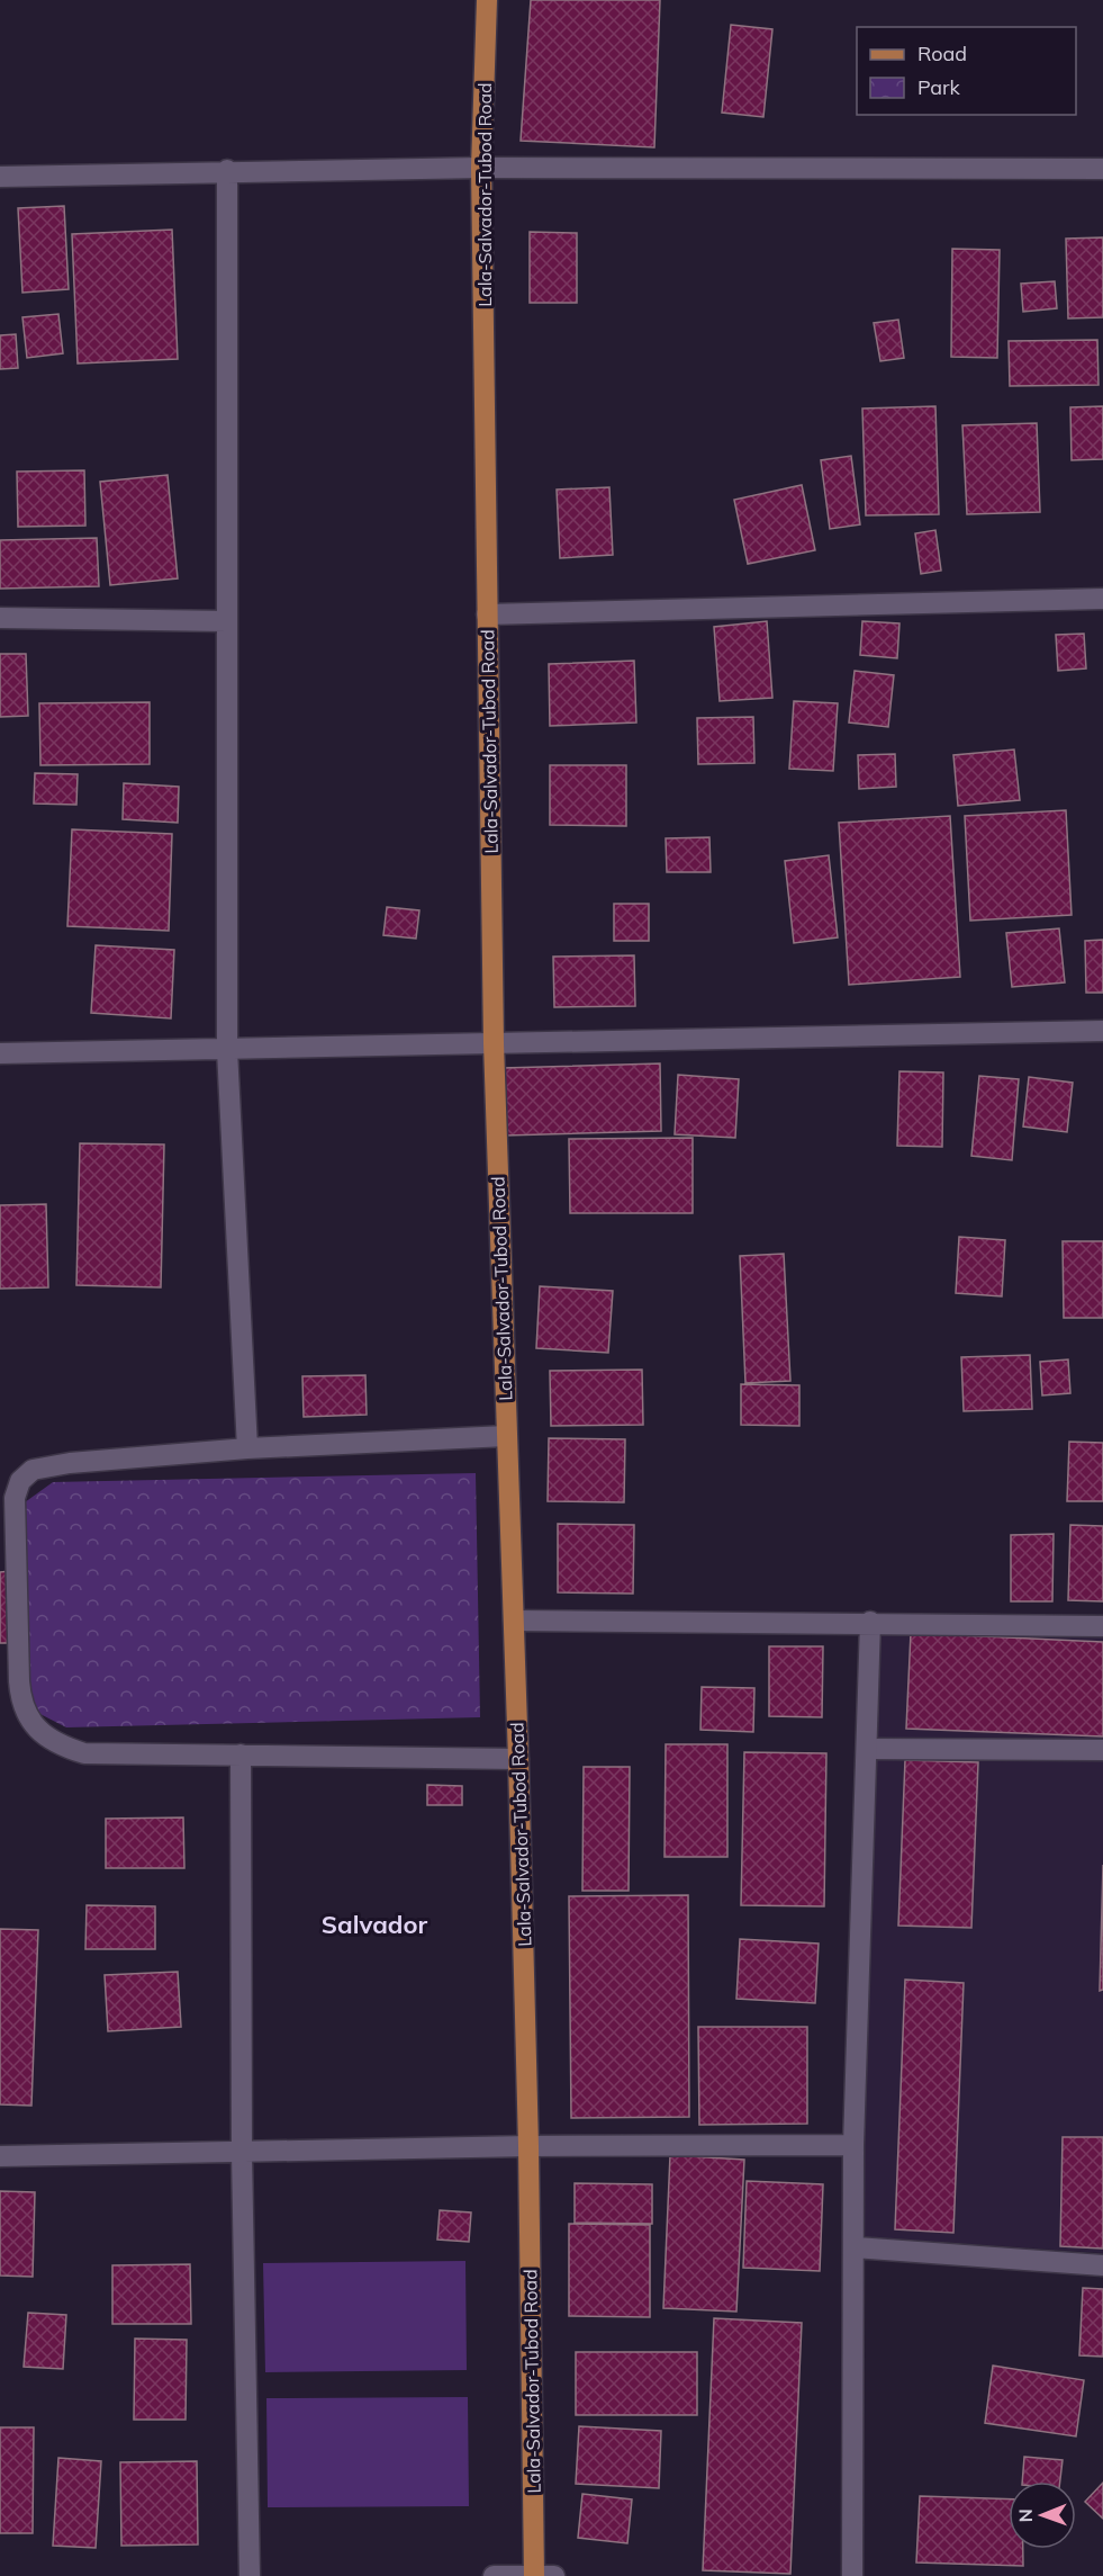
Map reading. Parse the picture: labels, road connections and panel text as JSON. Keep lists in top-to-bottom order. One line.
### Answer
{"streets":{"main road":["Lala-Salvador-Tubod Road"]},"districts":["Salvador"],"legend":["Road","Park"],"north":"left"}
